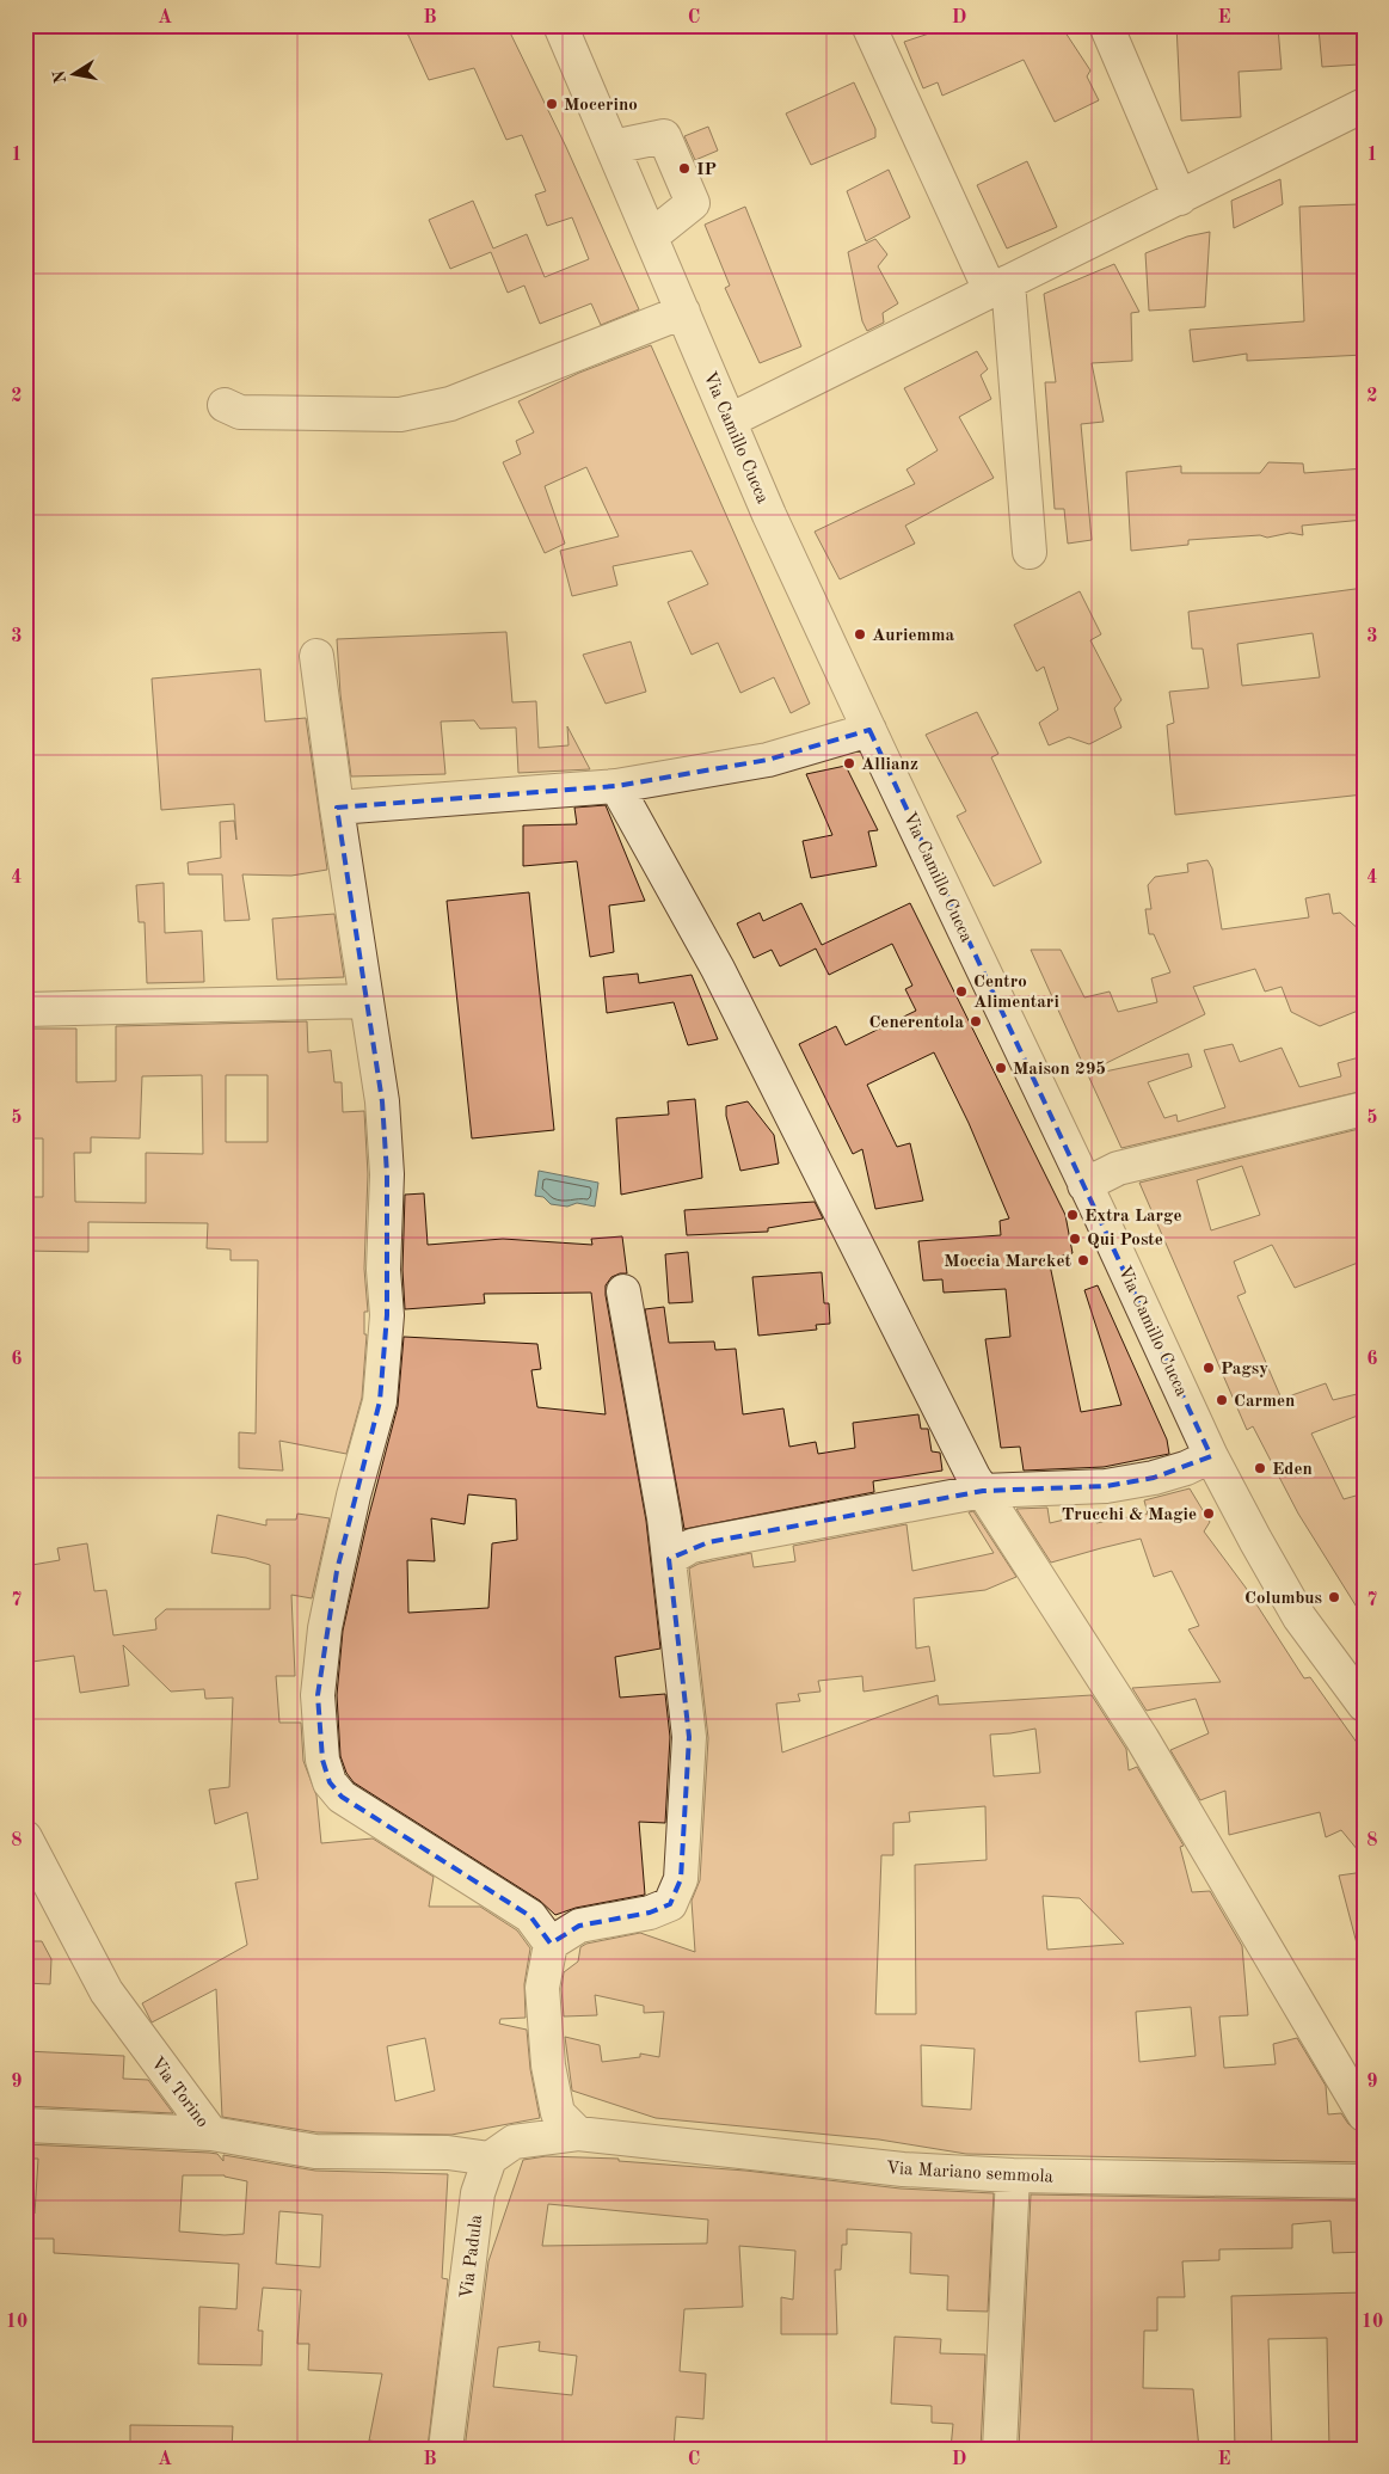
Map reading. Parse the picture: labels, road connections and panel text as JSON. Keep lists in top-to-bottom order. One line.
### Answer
{"streets":{"street":["Via Camillo Cucca","Via Torino","Via Mariano semmola","Via Padula"]},"crossings":[["Via Torino","Via Padula"]],"places":["Mocerino","IP","Auriemma","Allianz","Centro Alimentari","Cenerentola","Maison 295","Extra Large","Qui Poste","Moccia Marcket","Pagsy","Carmen","Eden","Trucchi & Magie","Columbus"],"north":"left","grid":{"columns":["A","B","C","D","E"],"rows":["1","2","3","4","5","6","7","8","9","10"]}}
